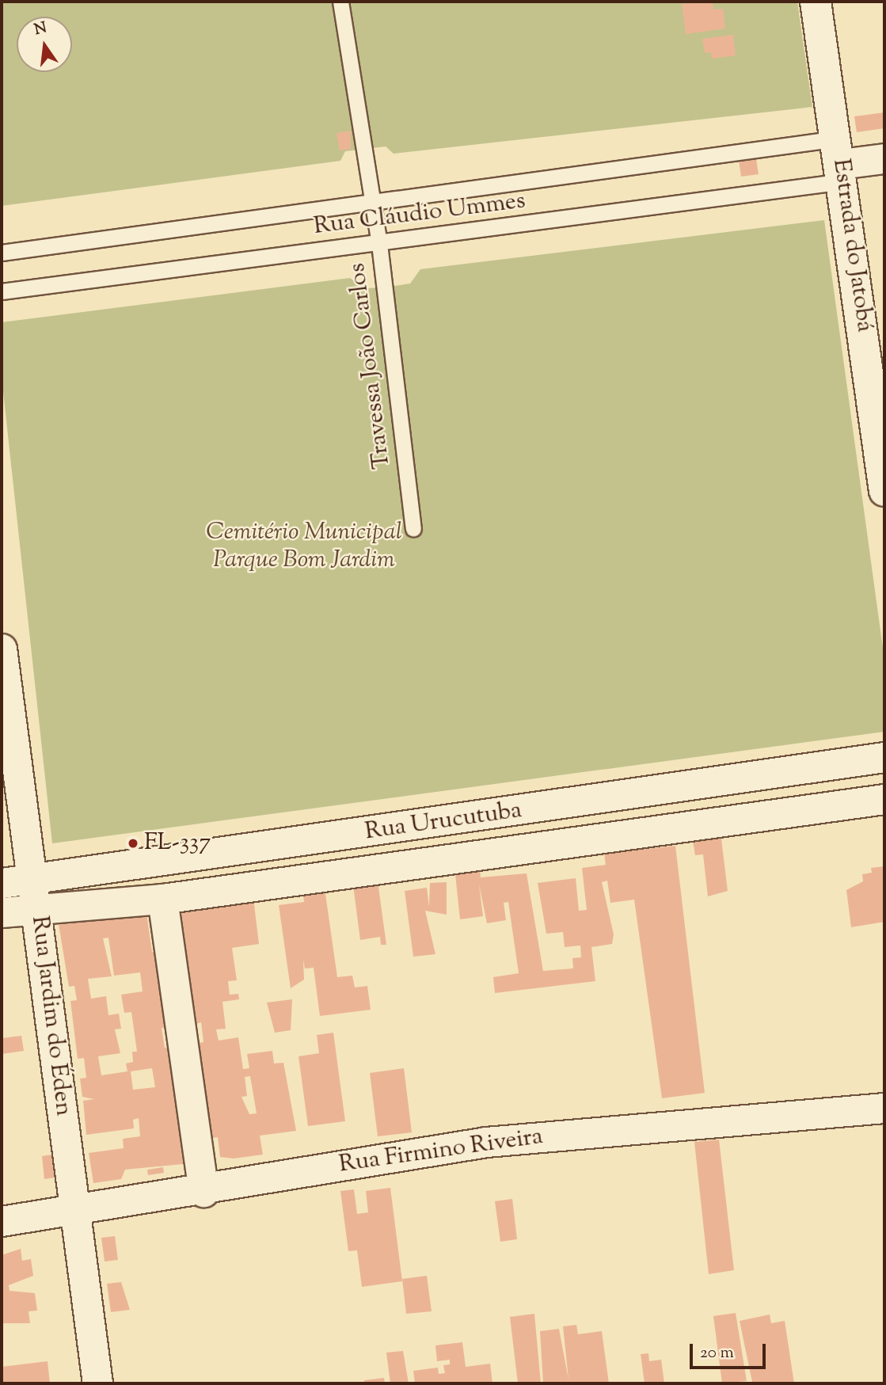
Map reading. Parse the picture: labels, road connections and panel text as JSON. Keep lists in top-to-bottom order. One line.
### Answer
{"streets":{"street":["Estrada do Jatobá","Rua Urucutuba","Rua Jardim do Éden","Rua Firmino Riveira"],"lane":["Rua Cláudio Ummes","Travessa João Carlos"]},"crossings":[["Rua Cláudio Ummes","Estrada do Jatobá"],["Rua Cláudio Ummes","Travessa João Carlos"],["Rua Urucutuba","Rua Jardim do Éden"],["Rua Jardim do Éden","Rua Firmino Riveira"]],"parks":["Cemitério Municipal Parque Bom Jardim"],"places":["FL-337"],"scale_bar":"20 m","north":"top"}
